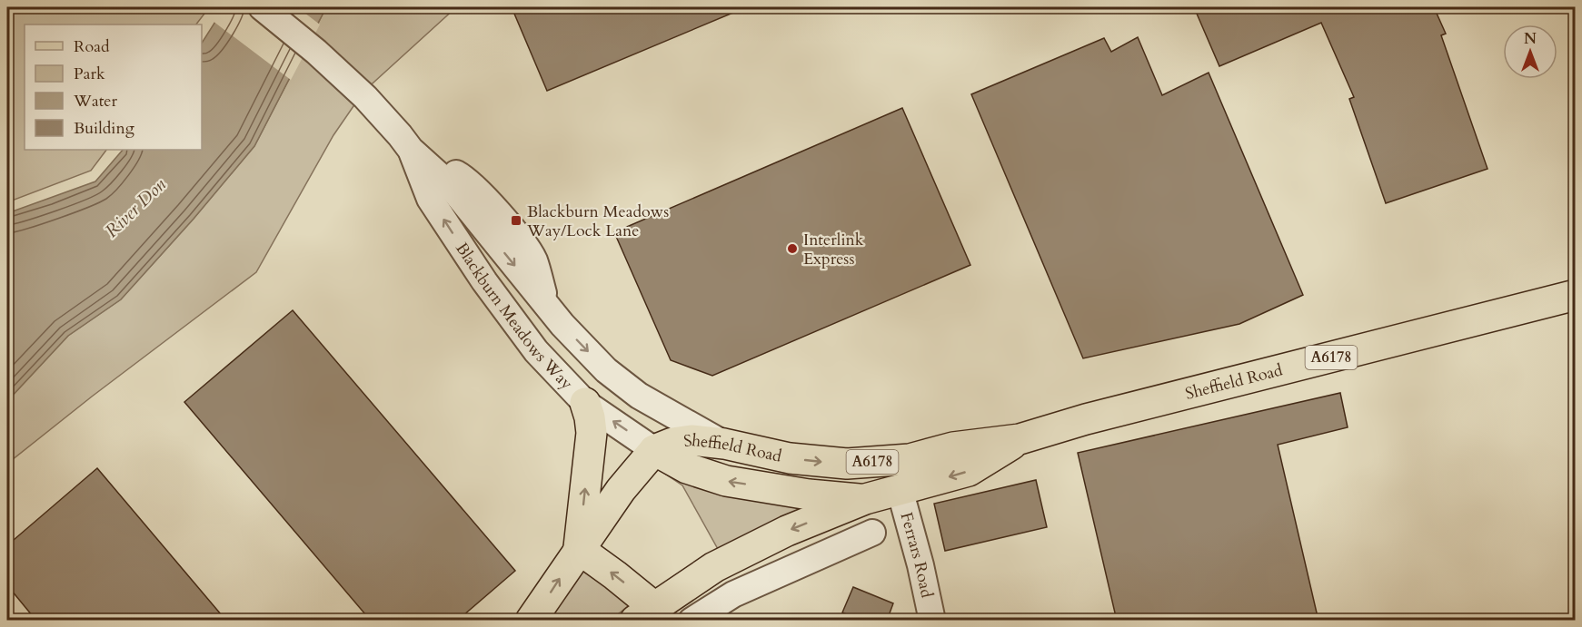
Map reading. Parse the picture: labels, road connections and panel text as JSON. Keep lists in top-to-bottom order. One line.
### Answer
{"streets":{"main road":["A6178","Sheffield Road"],"street":["Blackburn Meadows Way","Ferrars Road"]},"crossings":[["Blackburn Meadows Way","Sheffield Road"],["Sheffield Road","Ferrars Road"]],"water":["River Don"],"places":{"transit":["Blackburn Meadows Way/Lock Lane"],"other":["Interlink Express"]},"legend":["Road","Park","Water","Building"],"north":"top"}
